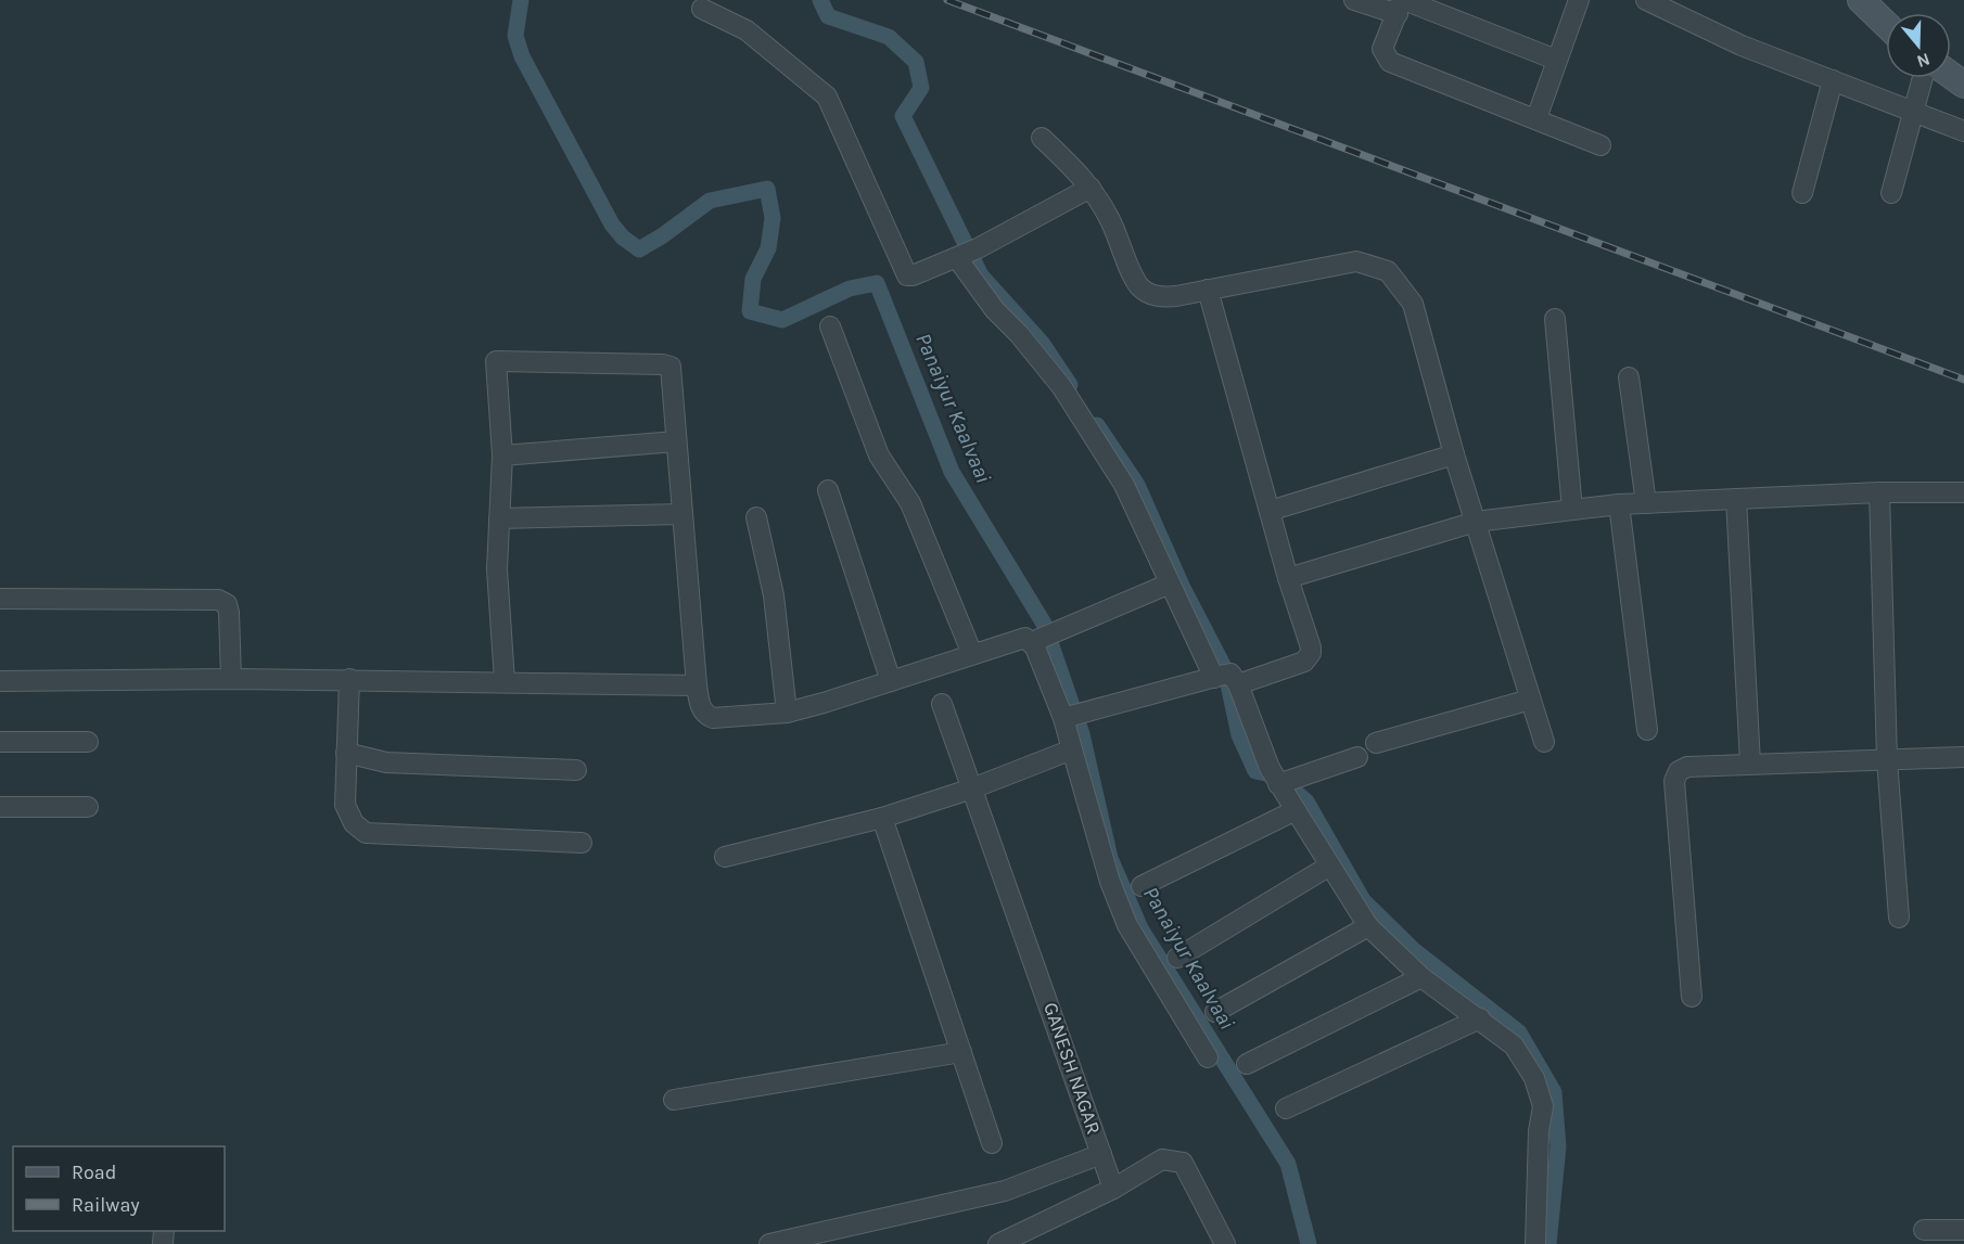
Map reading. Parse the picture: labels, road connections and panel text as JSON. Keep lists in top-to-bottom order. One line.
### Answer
{"streets":{"street":["GANESH NAGAR"]},"water":["Panaiyur Kaalvaai"],"legend":["Road","Railway"],"north":"bottom"}
